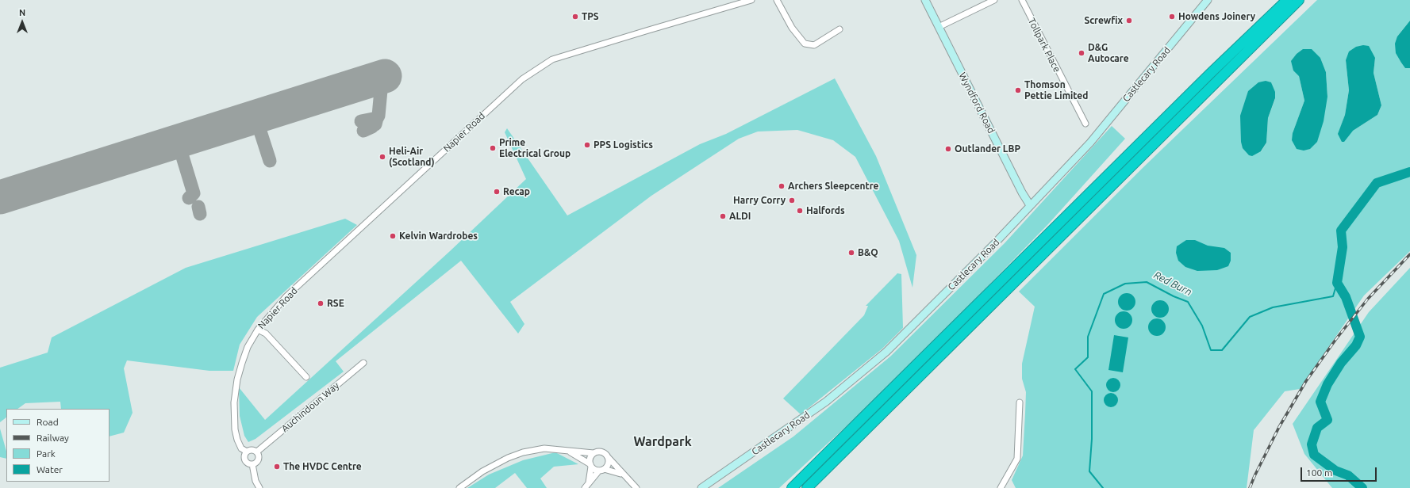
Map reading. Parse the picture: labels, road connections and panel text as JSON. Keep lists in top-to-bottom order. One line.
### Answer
{"streets":{"main road":["Castlecary Road","Wyndford Road"],"street":["Tollpark Place","Napier Road","Auchindoun Way"]},"crossings":[["Castlecary Road","Wyndford Road"],["Napier Road","Auchindoun Way"]],"districts":["Wardpark"],"water":["Red Burn"],"places":["TPS","Howdens Joinery","Screwfix","D&G Autocare","Thomson Pettie Limited","PPS Logistics","Prime Electrical Group","Outlander LBP","Heli-Air (Scotland)","Archers Sleepcentre","Recap","Harry Corry","Halfords","ALDI","Kelvin Wardrobes","B&Q","RSE","The HVDC Centre"],"legend":["Road","Railway","Park","Water"],"scale_bar":"100 m","north":"top"}
